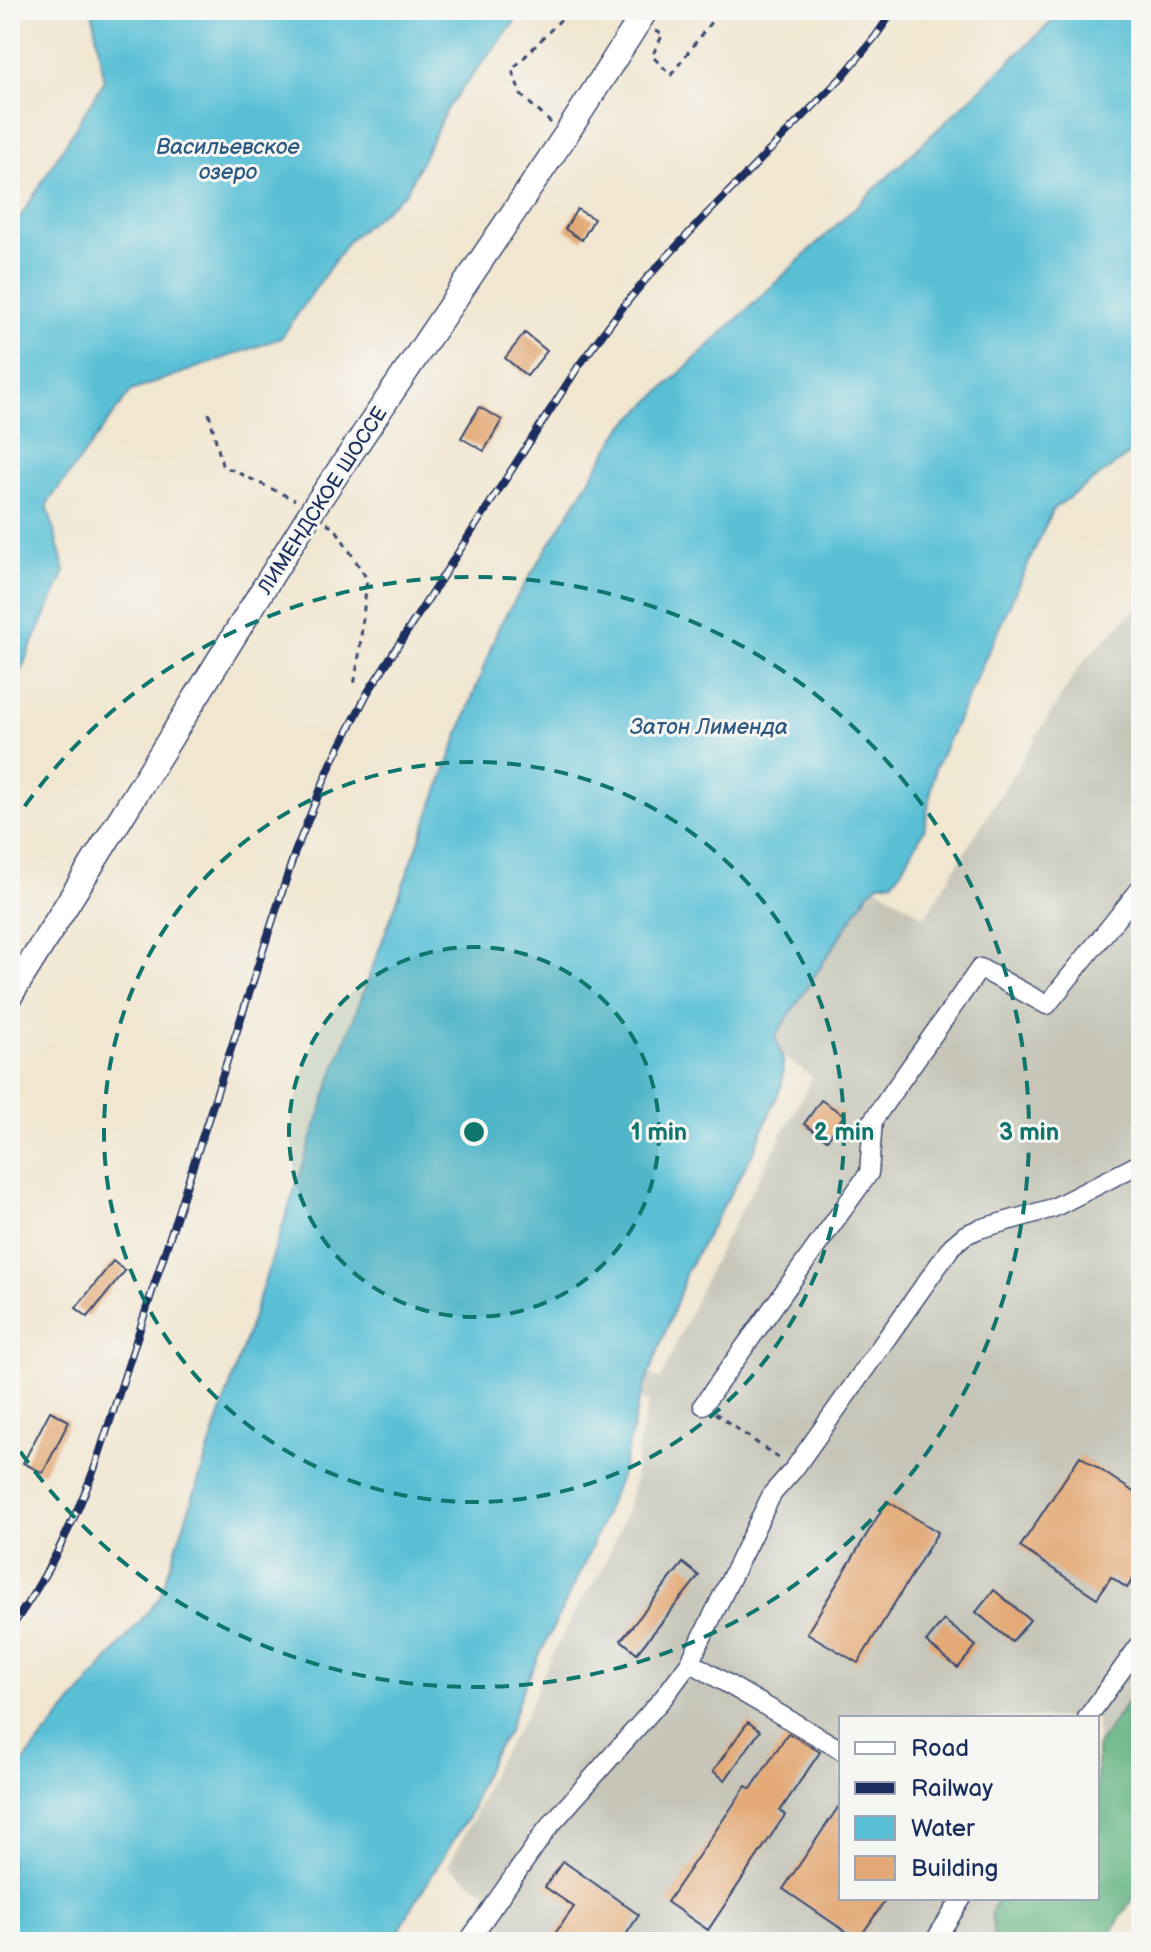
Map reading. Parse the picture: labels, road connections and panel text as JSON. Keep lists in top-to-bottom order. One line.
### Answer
{"streets":{"main road":["ЛИМЕНДСКОЕ ШОССЕ"]},"water":["Васильевское озеро","Затон Лименда"],"legend":["Road","Railway","Water","Building"],"rings":["1 min","2 min","3 min"]}
